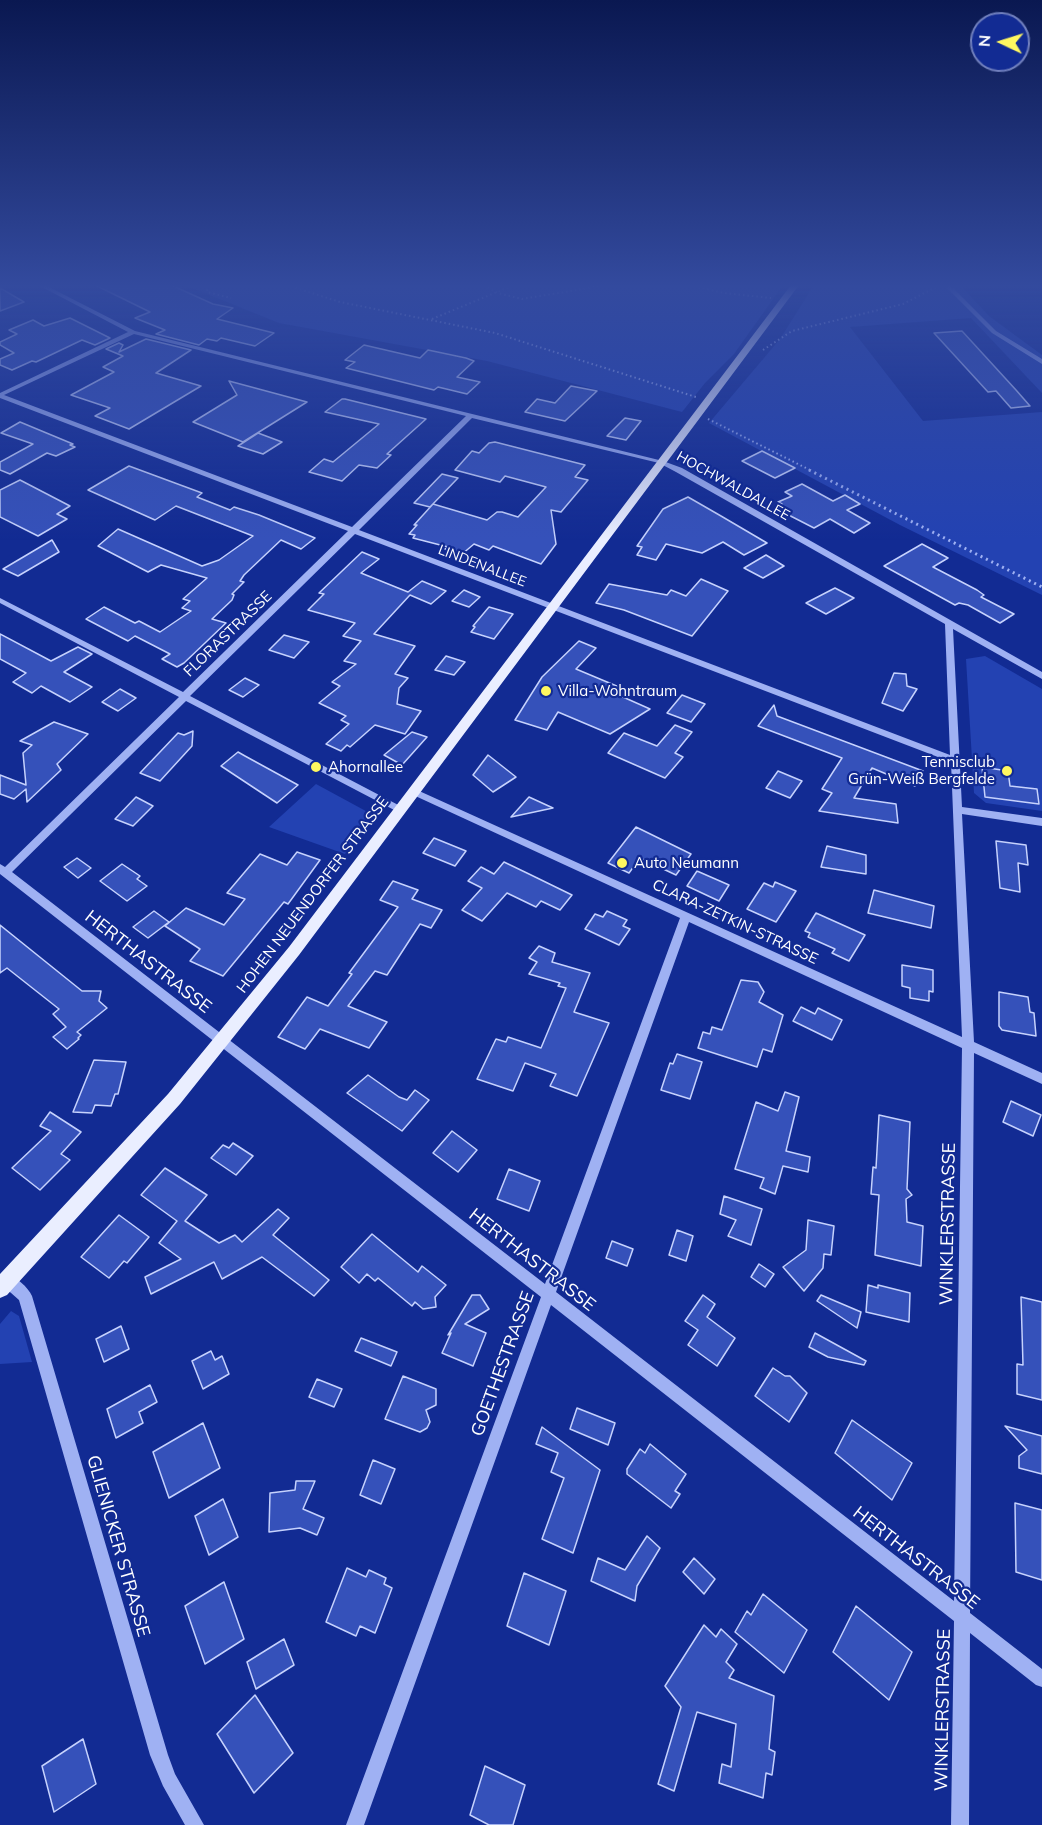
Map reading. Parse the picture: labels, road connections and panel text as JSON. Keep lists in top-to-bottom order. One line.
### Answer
{"streets":{"main road":["HOHEN NEUENDORFER STRASSE"],"street":["HOCHWALDALLEE","LINDENALLEE","FLORASTRASSE","CLARA-ZETKIN-STRASSE","HERTHASTRASSE","WINKLERSTRASSE","GOETHESTRASSE","GLIENICKER STRASSE"]},"crossings":[["HOCHWALDALLEE","FLORASTRASSE"],["HOCHWALDALLEE","HOHEN NEUENDORFER STRASSE"],["HOCHWALDALLEE","WINKLERSTRASSE"],["LINDENALLEE","FLORASTRASSE"],["LINDENALLEE","HOHEN NEUENDORFER STRASSE"],["LINDENALLEE","WINKLERSTRASSE"],["FLORASTRASSE","HERTHASTRASSE"],["HOHEN NEUENDORFER STRASSE","CLARA-ZETKIN-STRASSE"],["HOHEN NEUENDORFER STRASSE","HERTHASTRASSE"],["HOHEN NEUENDORFER STRASSE","GLIENICKER STRASSE"],["CLARA-ZETKIN-STRASSE","WINKLERSTRASSE"],["CLARA-ZETKIN-STRASSE","GOETHESTRASSE"],["HERTHASTRASSE","WINKLERSTRASSE"],["HERTHASTRASSE","GOETHESTRASSE"]],"places":["Villa-Wohntraum","Ahornallee","Tennisclub Grün-Weiß Bergfelde","Auto Neumann"],"north":"left"}
